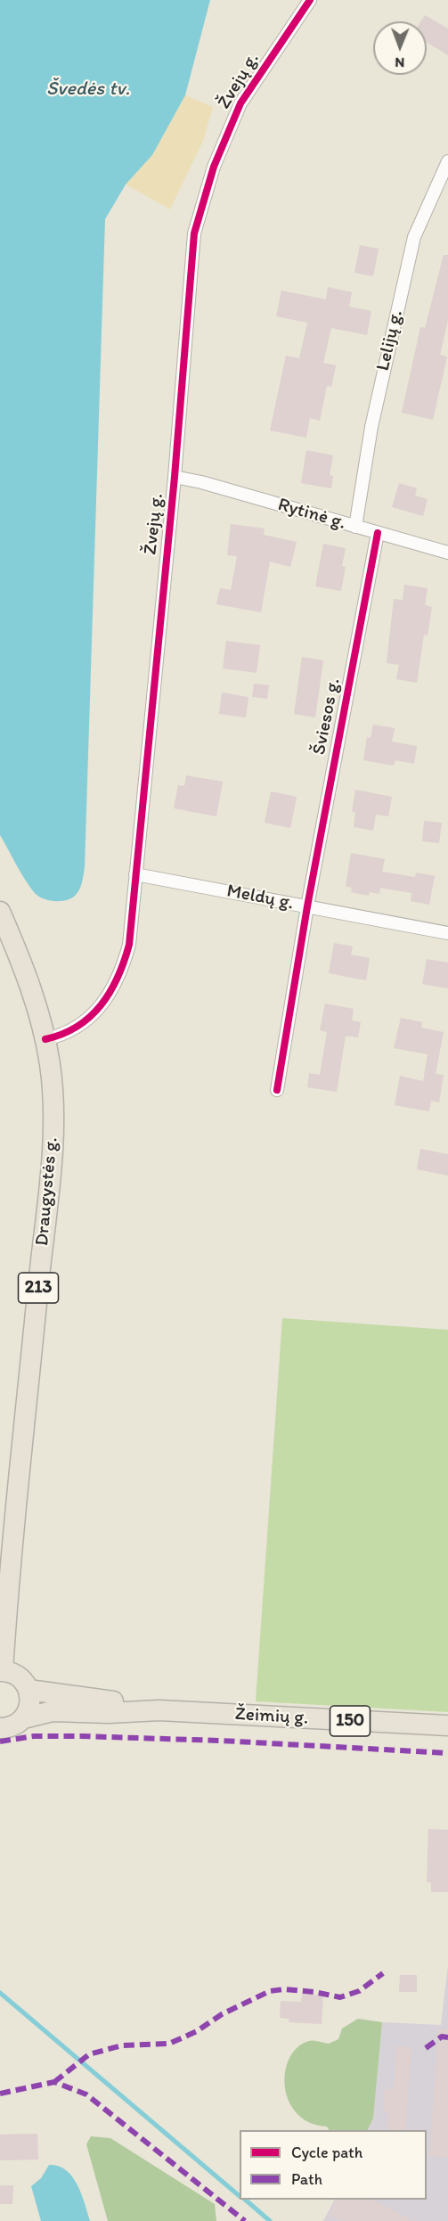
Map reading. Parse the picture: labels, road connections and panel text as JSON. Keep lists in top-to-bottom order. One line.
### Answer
{"streets":{"main road":["Draugystės g.","213","Žeimių g.","150"],"street":["Žvejų g.","Lelijų g.","Rytinė g.","Šviesos g.","Meldų g."]},"crossings":[["Žvejų g.","Rytinė g."],["Žvejų g.","Meldų g."],["Žvejų g.","Draugystės g."],["Lelijų g.","Rytinė g."],["Rytinė g.","Šviesos g."],["Šviesos g.","Meldų g."]],"water":["Švedės tv."],"legend":["Cycle path","Path"],"north":"bottom"}
